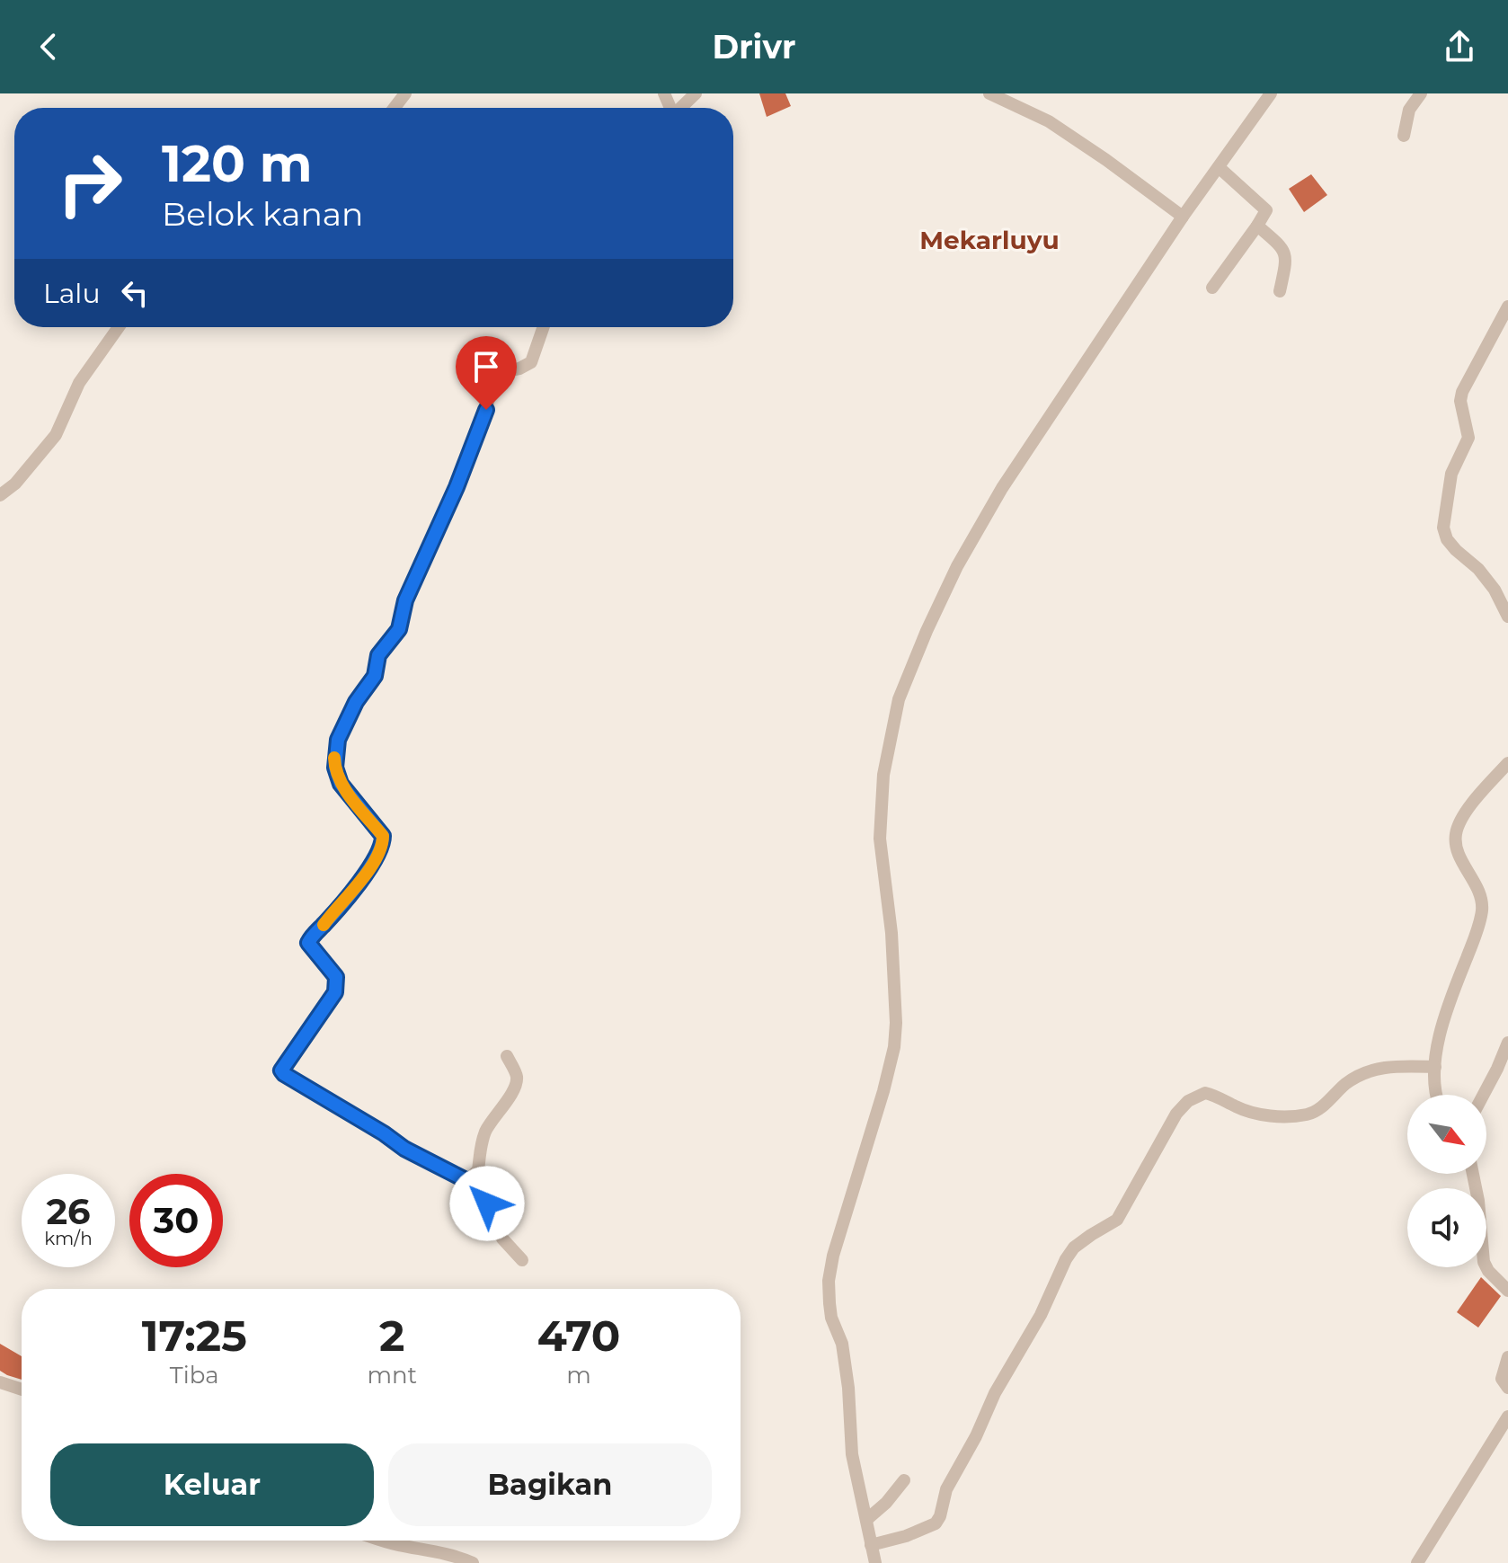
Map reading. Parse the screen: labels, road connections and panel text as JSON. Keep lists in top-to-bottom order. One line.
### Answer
{"districts":["Mekarluyu"],"north":"bottom right","page":{"header":"Drivr","turn":["120 m","Belok kanan"],"then":"Lalu","speed":"26 km/h","limit":"30","eta":["17:25","Tiba","2","mnt","470","m"],"buttons":["Keluar","Bagikan"]}}
